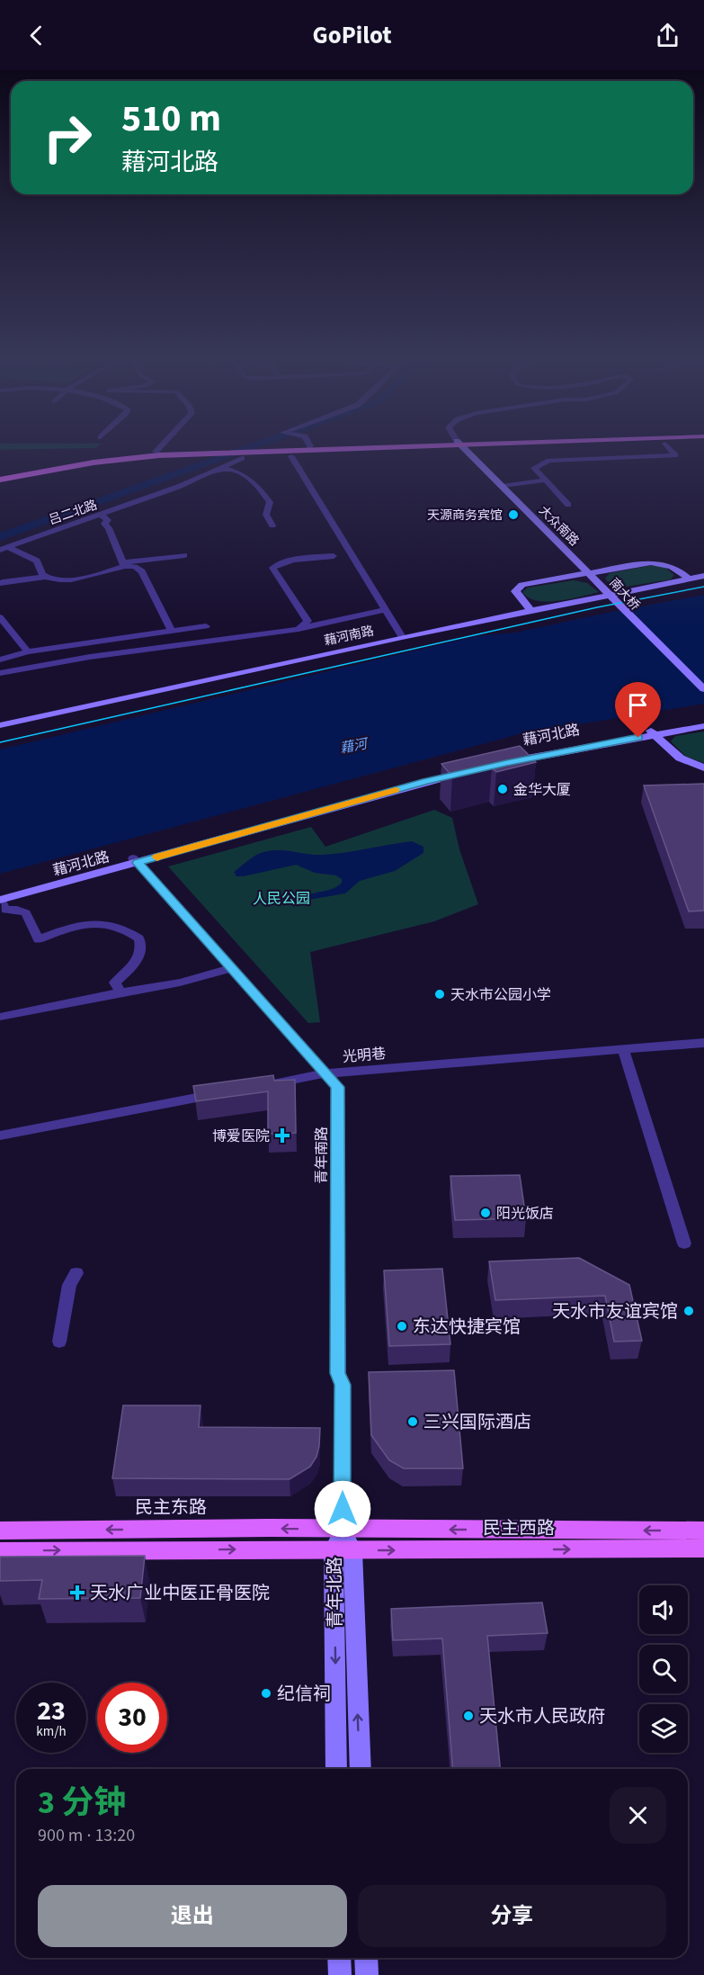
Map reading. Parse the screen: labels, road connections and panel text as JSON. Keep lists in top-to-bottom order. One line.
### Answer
{"streets":{"main road":["大众南路","南大桥","藉河南路","藉河北路","民主东路","民主西路","青年北路"],"street":["吕二北路","光明巷","青年南路"]},"crossings":[["大众南路","南大桥"],["藉河北路","青年南路"],["光明巷","青年南路"],["青年南路","民主东路"],["青年南路","民主西路"],["青年南路","青年北路"],["民主东路","民主西路"],["民主东路","青年北路"],["民主西路","青年北路"]],"water":["藉河"],"parks":["人民公园"],"places":{"other":["天源商务宾馆","金华大厦","天水市公园小学","阳光饭店","天水市友谊宾馆","东达快捷宾馆","三兴国际酒店","纪信祠","天水市人民政府"],"health":["博爱医院","天水广业中医正骨医院"]},"page":{"header":"GoPilot","turn":["510 m","藉河北路"],"speed":"23 km/h","limit":"30","heading":["3 分钟","900 m · 13:20"],"buttons":["退出","分享"]}}
